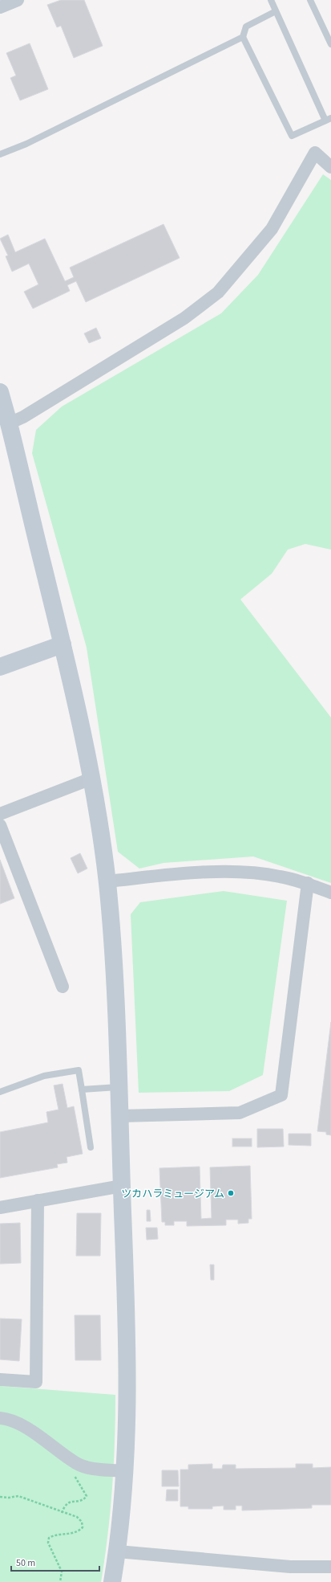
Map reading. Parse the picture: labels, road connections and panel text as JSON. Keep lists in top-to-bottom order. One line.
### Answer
{"places":["ツカハラミュージアム"],"scale_bar":"50 m"}
